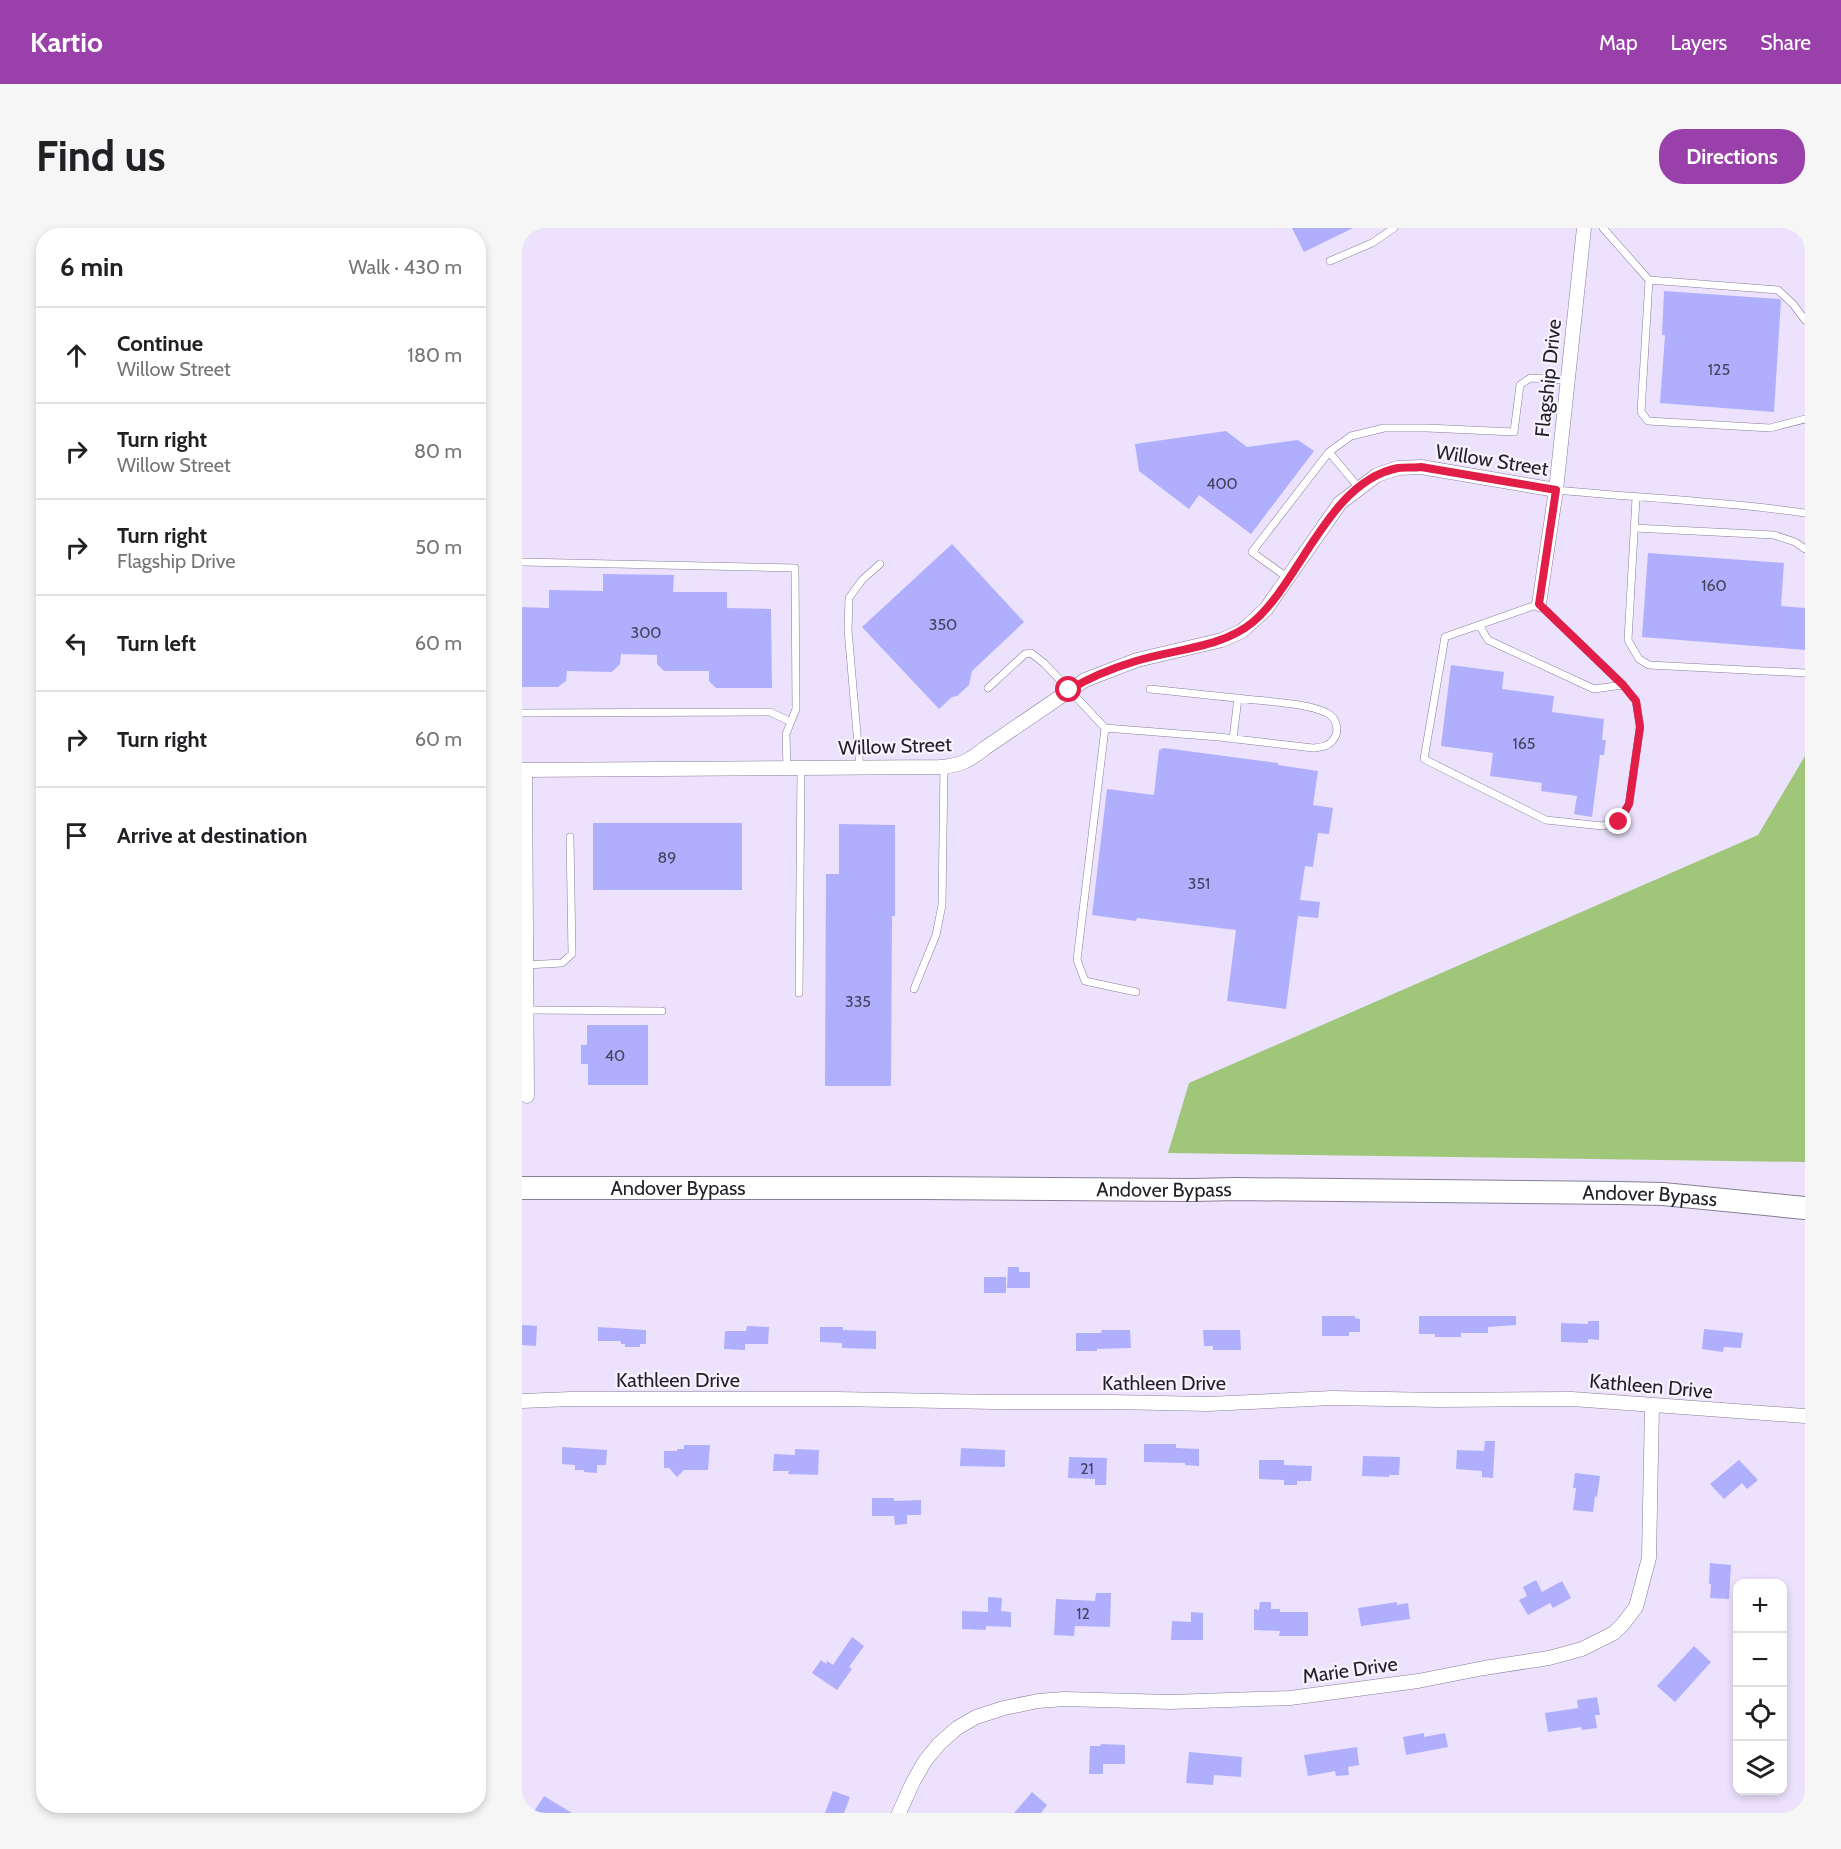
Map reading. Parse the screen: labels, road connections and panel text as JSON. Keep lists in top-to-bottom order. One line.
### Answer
{"streets":{"main road":["Andover Bypass"],"street":["Flagship Drive","Willow Street","Kathleen Drive","Marie Drive"]},"crossings":[["Flagship Drive","Willow Street"],["Kathleen Drive","Marie Drive"]],"house_numbers":["125","400","160","350","300","165","89","351","335","40","21","12"],"page":{"header":"Kartio","nav":["Map","Layers","Share"],"buttons":"Directions","title":"Find us","heading":["6 min","Walk · 430 m"],"list":[["Continue","Willow Street","180 m"],["Turn right","Willow Street","80 m"],["Turn right","Flagship Drive","50 m"],["Turn left","60 m"],["Turn right","60 m"],"Arrive at destination"],"map_buttons":["+","−"]}}
